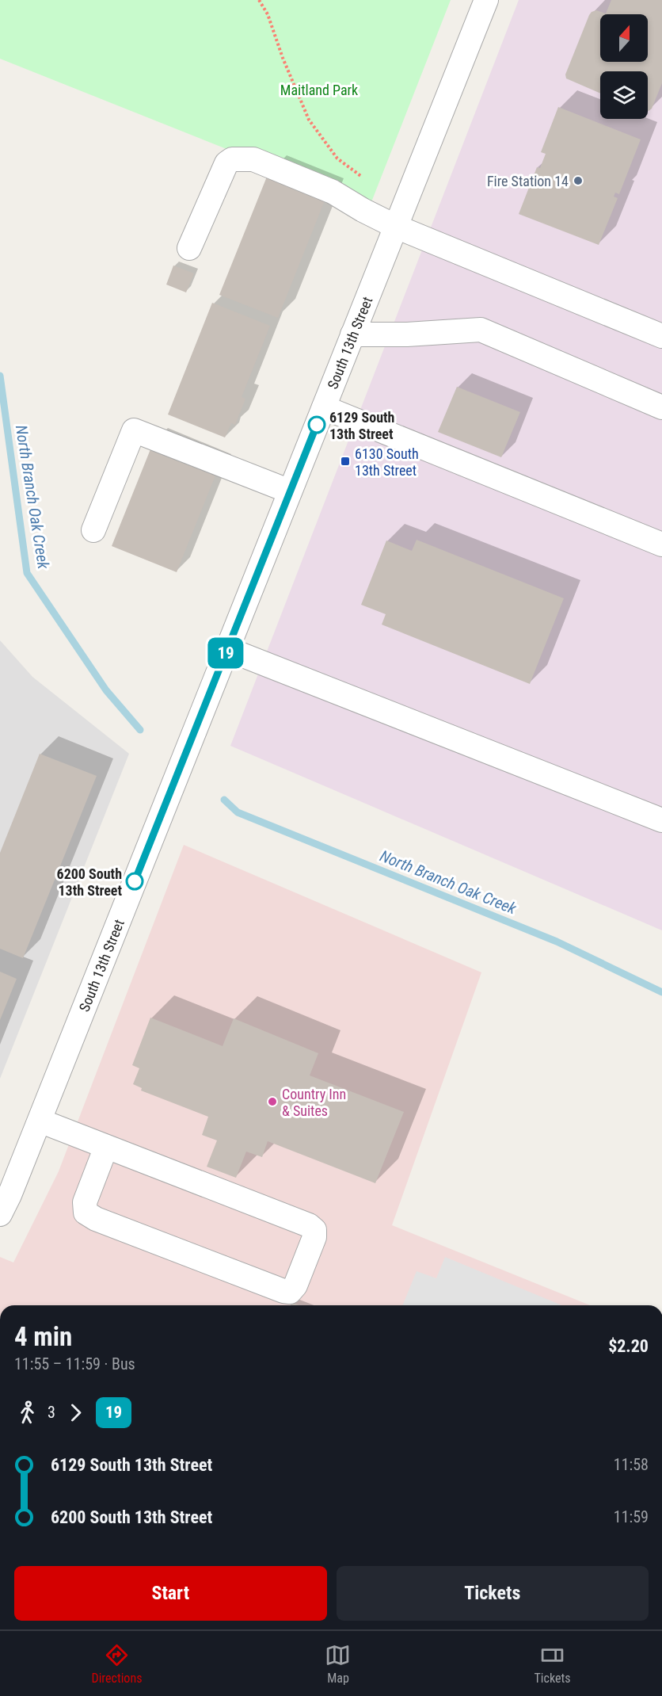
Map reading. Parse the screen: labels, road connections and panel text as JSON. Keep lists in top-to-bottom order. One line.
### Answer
{"streets":{"street":["South 13th Street"]},"water":["North Branch Oak Creek"],"parks":["Maitland Park"],"places":{"other":["Fire Station 14","6129 South 13th Street","6200 South 13th Street","Country Inn & Suites"],"transit":["6130 South 13th Street"]},"lines":["bus line 19"],"north":"top","page":{"on_map":"19","heading":["4 min","11:55 – 11:59 · Bus","$2.20"],"legs":["3","19"],"list":[{"name":"6129 South 13th Street","value":"11:58"},{"name":"6200 South 13th Street","value":"11:59"}],"buttons":["Start","Tickets"],"tabs":["Directions","Map","Tickets"]}}
